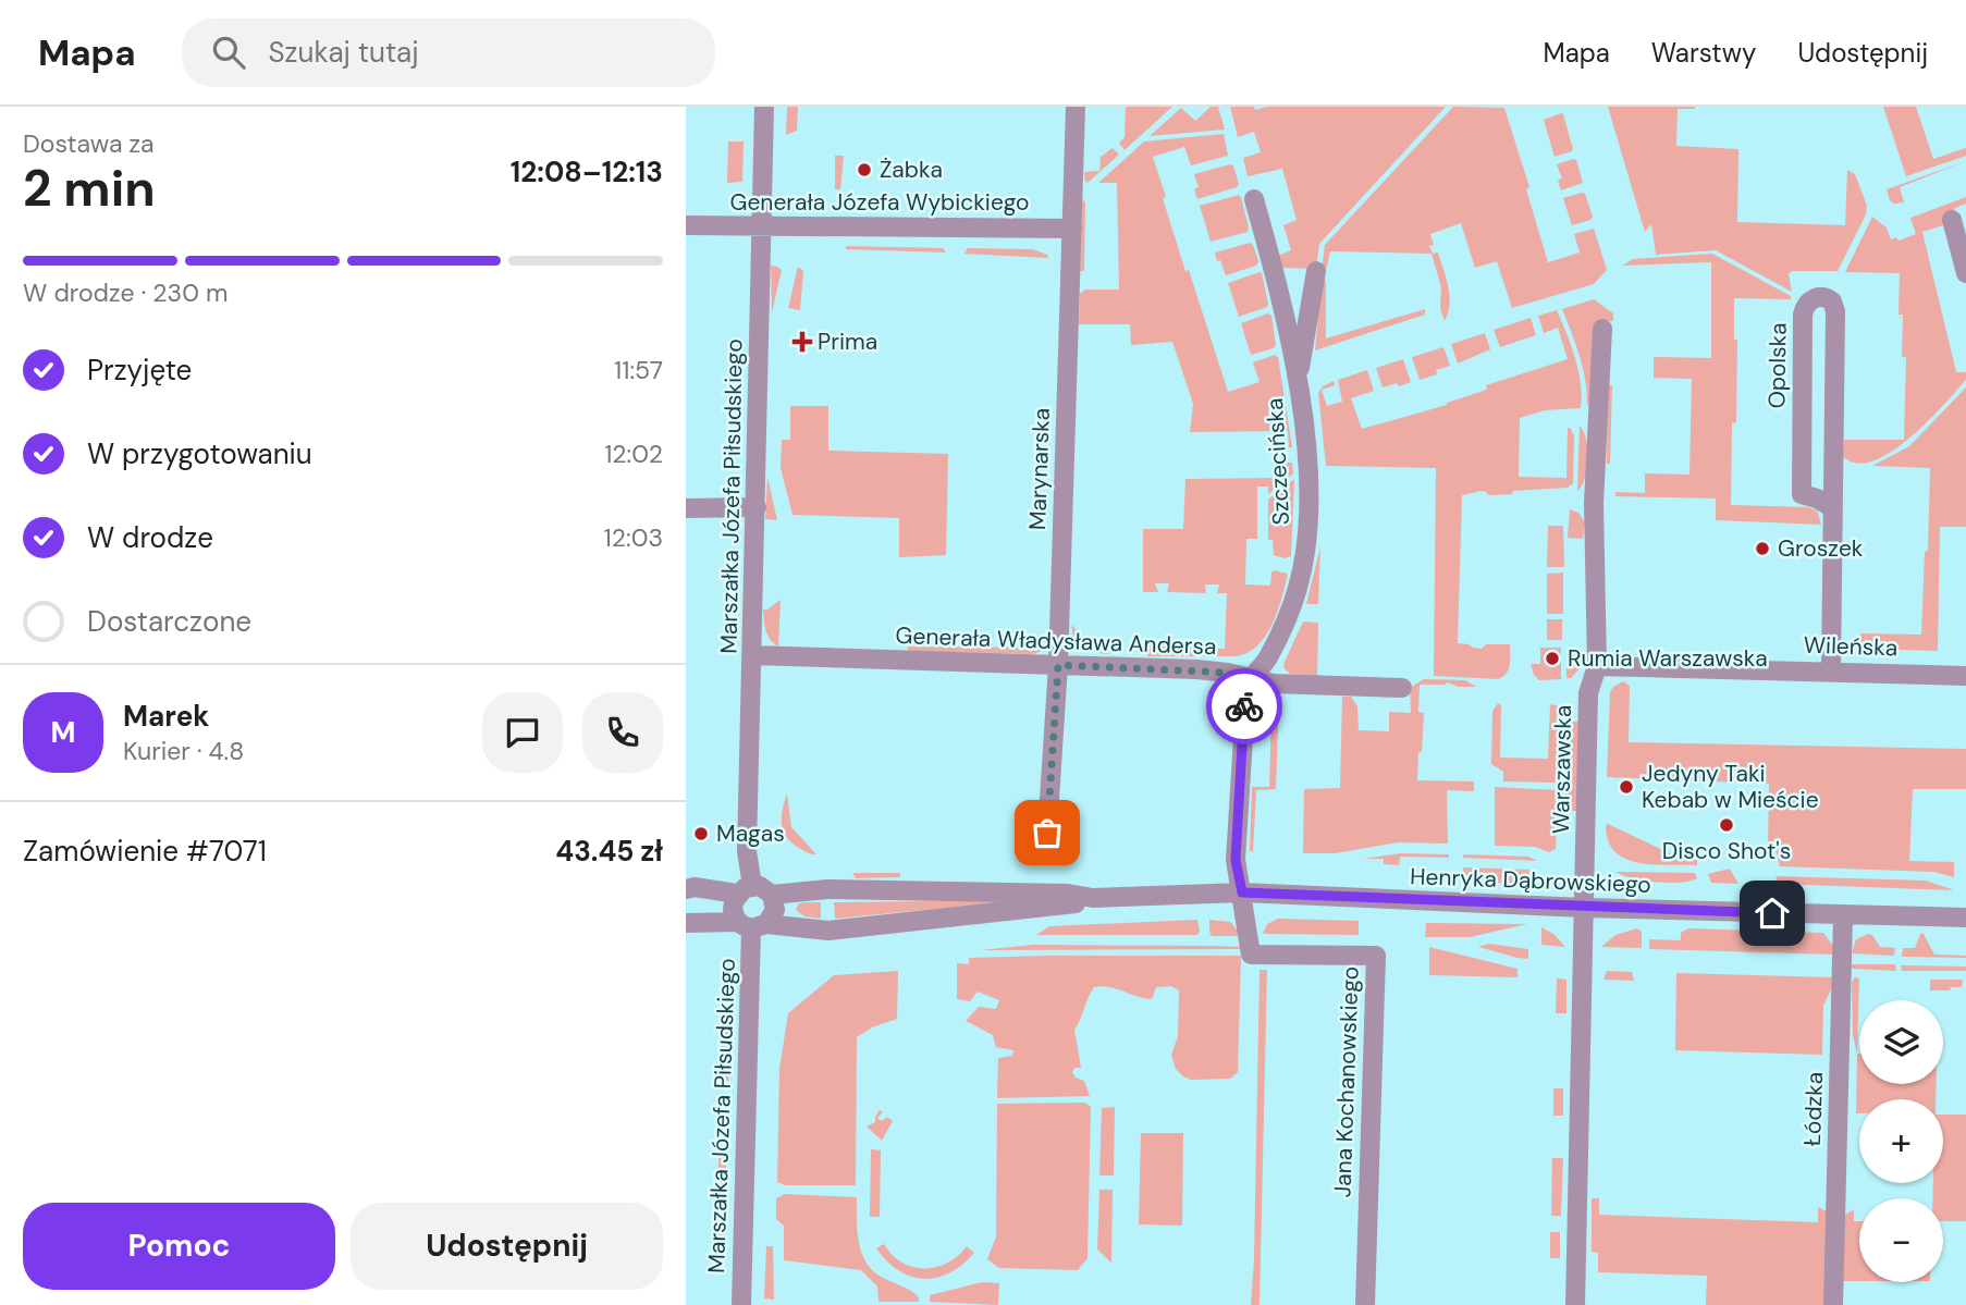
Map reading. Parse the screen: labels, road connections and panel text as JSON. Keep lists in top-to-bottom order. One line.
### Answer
{"streets":{"street":["Generała Józefa Wybickiego","Opolska","Szczecińska","Marynarska","Marszałka Józefa Piłsudskiego","Generała Władysława Andersa","Wileńska","Warszawska","Henryka Dąbrowskiego","Jana Kochanowskiego","Łódzka"]},"crossings":[["Generała Józefa Wybickiego","Marynarska"],["Generała Józefa Wybickiego","Marszałka Józefa Piłsudskiego"],["Opolska","Wileńska"],["Szczecińska","Generała Władysława Andersa"],["Szczecińska","Henryka Dąbrowskiego"],["Szczecińska","Jana Kochanowskiego"],["Marynarska","Generała Władysława Andersa"],["Marszałka Józefa Piłsudskiego","Generała Władysława Andersa"],["Marszałka Józefa Piłsudskiego","Henryka Dąbrowskiego"],["Wileńska","Warszawska"],["Warszawska","Henryka Dąbrowskiego"],["Henryka Dąbrowskiego","Jana Kochanowskiego"],["Henryka Dąbrowskiego","Łódzka"]],"places":{"other":["Żabka","Groszek","Rumia Warszawska","Jedyny Taki Kebab w Mieście","Disco Shot's","Magas"],"health":["Prima"]},"page":{"header":"Mapa","search":"Szukaj tutaj","nav":["Mapa","Warstwy","Udostępnij"],"heading":["2 min","Dostawa za","12:08–12:13"],"panel":["Marek","Kurier · 4.8","Zamówienie #7071","43.45 zł"],"bar":"W drodze · 230 m","list":[["Przyjęte","11:57"],["W przygotowaniu","12:02"],["W drodze","12:03"],"Dostarczone"],"round":"M","map_buttons":["+","−"],"buttons":["Pomoc","Udostępnij"]}}
